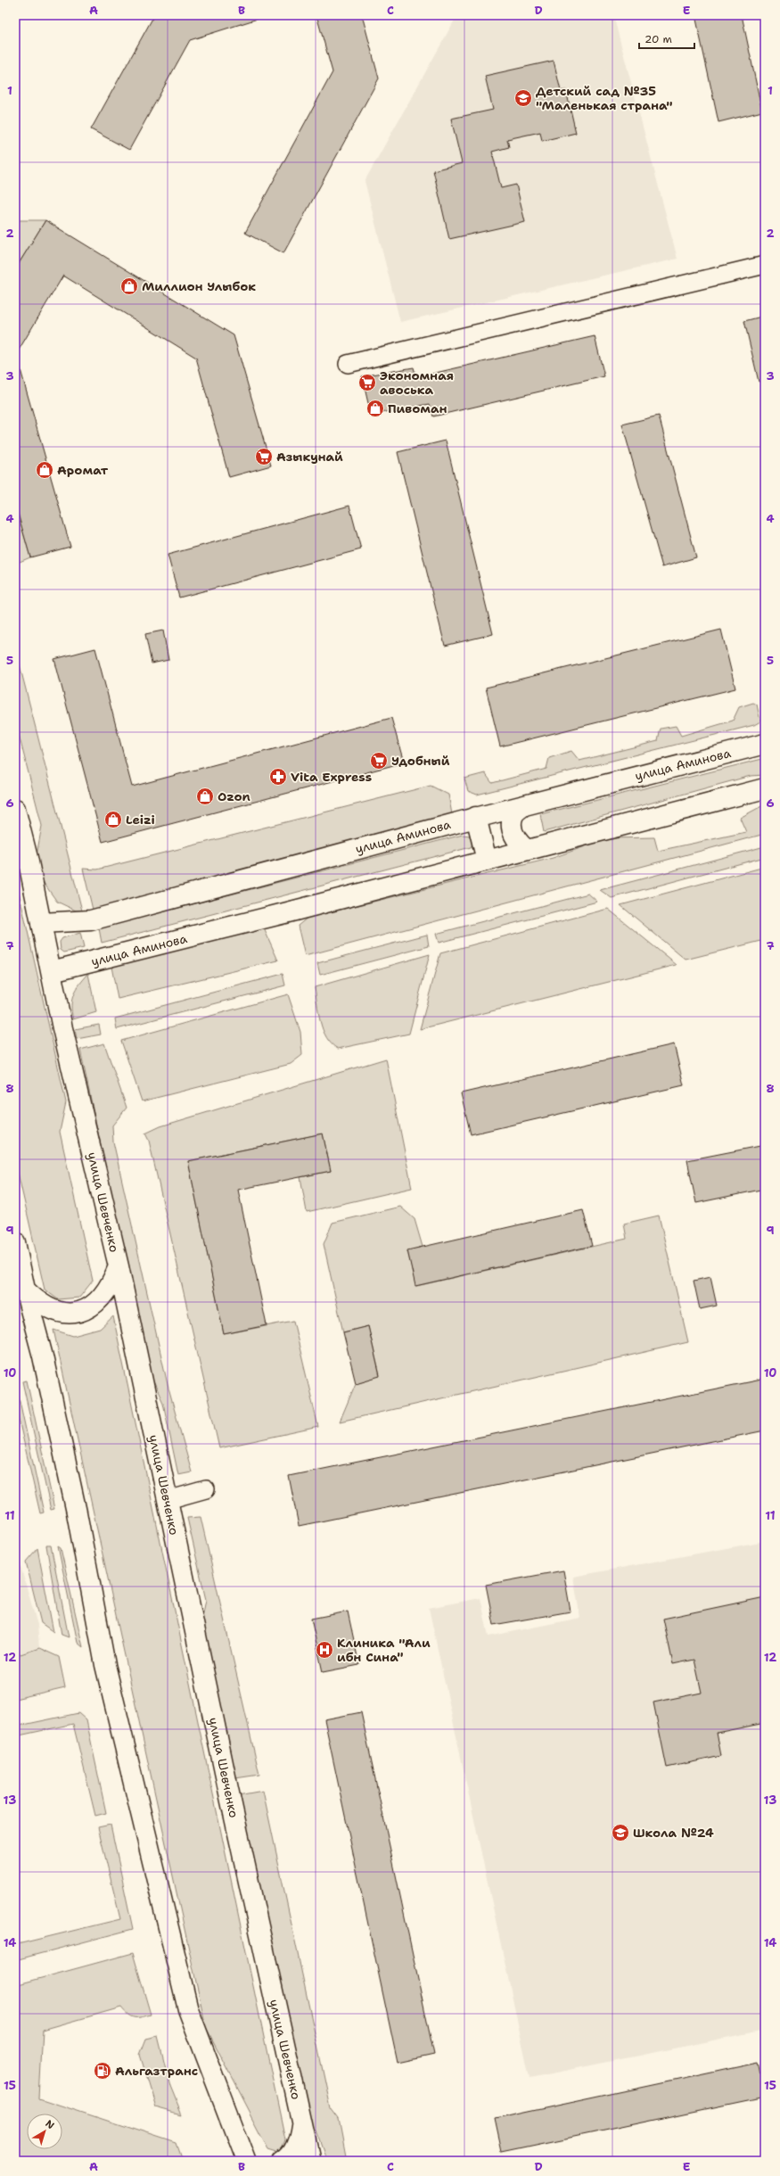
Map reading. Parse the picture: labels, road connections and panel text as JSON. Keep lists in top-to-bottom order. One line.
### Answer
{"streets":{"main road":["улица Аминова","улица Шевченко"]},"crossings":[["улица Аминова","улица Шевченко"]],"places":{"school or university":["Детский сад №35 \"Маленькая страна\"","Школа №24"],"shop":["Миллион Улыбок","Пивоман","Аромат","Ozon","Leizi"],"supermarket":["Экономная авоська","Азыкунай","Удобный"],"pharmacy":["Vita Express"],"hospital":["Клиника \"Али ибн Сина\""],"fuel station":["Альгазтранс"]},"scale_bar":"20 m","north":"top right","grid":{"columns":["A","B","C","D","E"],"rows":["1","2","3","4","5","6","7","8","9","10","11","12","13","14","15"]}}
